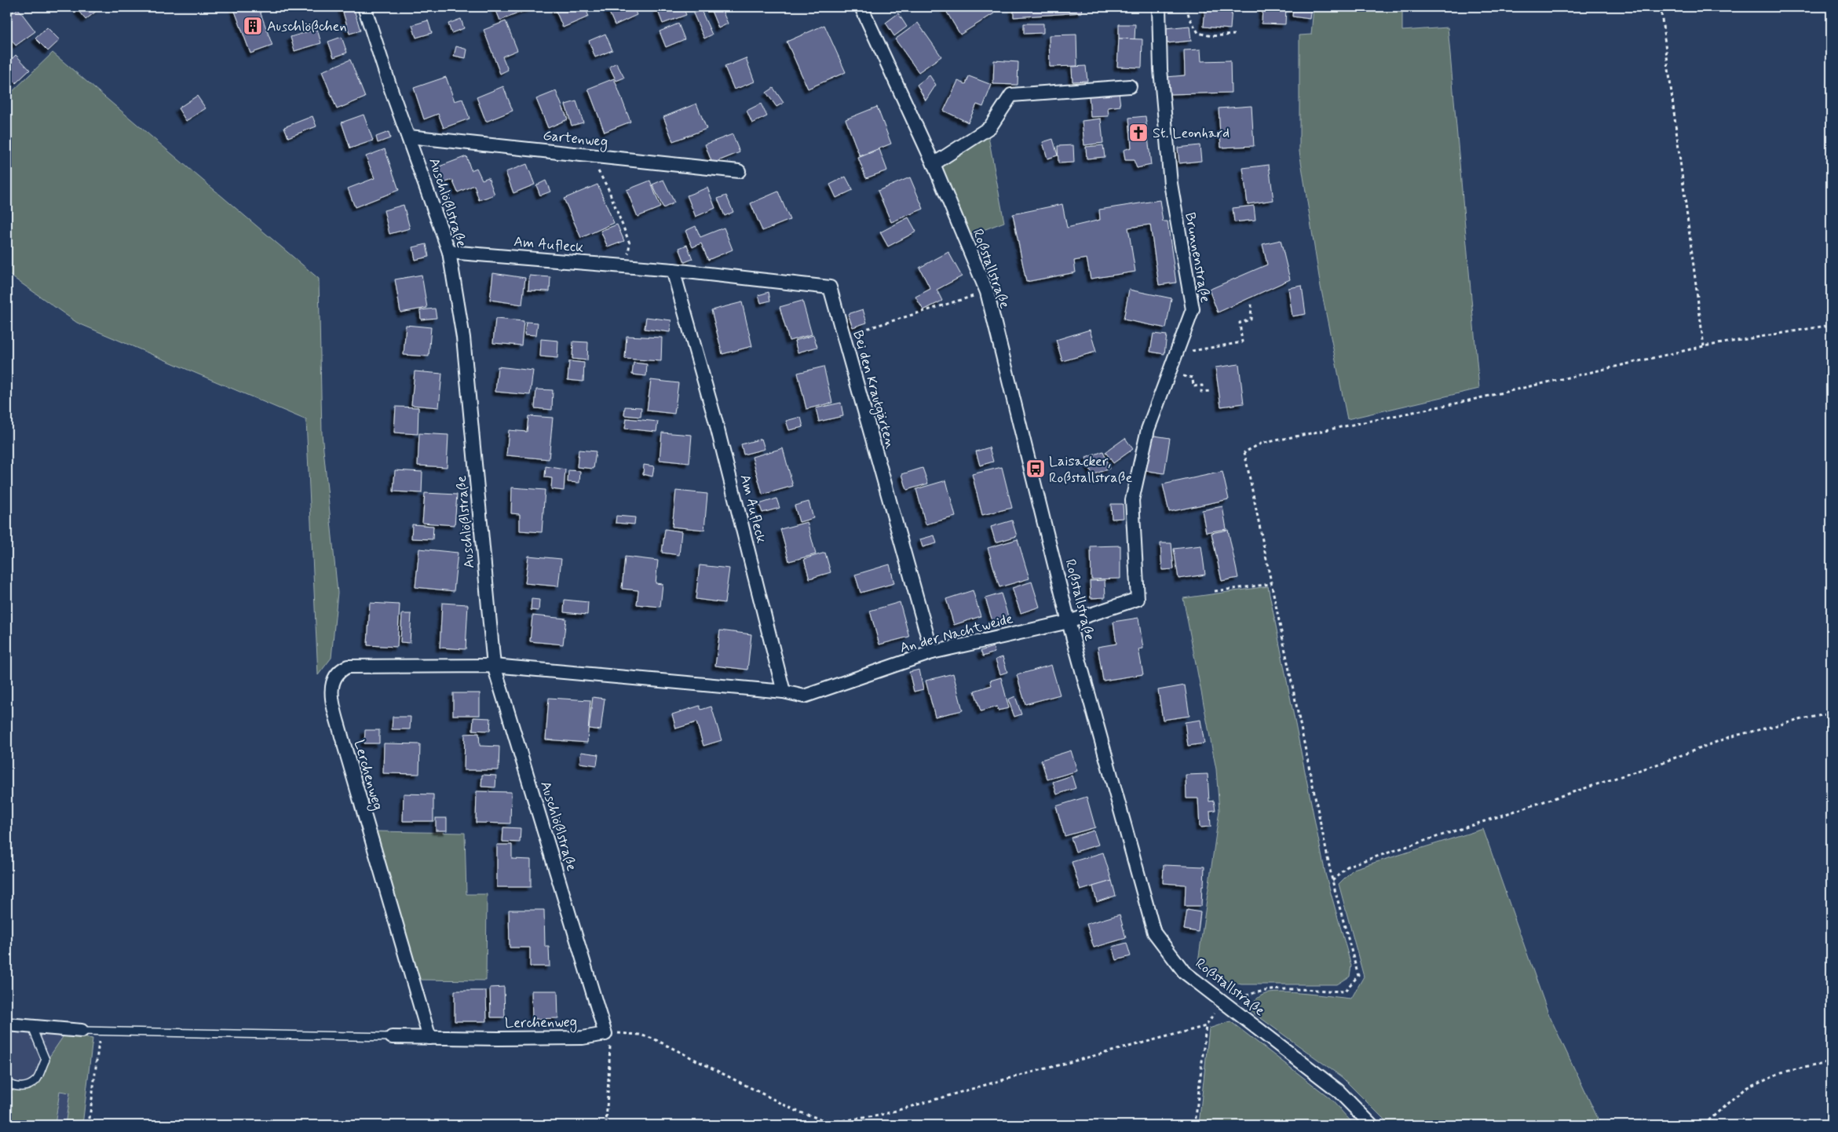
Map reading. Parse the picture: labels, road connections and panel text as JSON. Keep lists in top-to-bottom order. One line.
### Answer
{"streets":{"street":["Gartenweg","Auschlößlstraße","Am Aufleck","Brunnenstraße","Roßstallstraße","Bei den Krautgärten","An der Nachtweide","Lerchenweg"]},"crossings":[["Gartenweg","Auschlößlstraße"],["Auschlößlstraße","Am Aufleck"],["Auschlößlstraße","Lerchenweg"],["Am Aufleck","Bei den Krautgärten"],["Am Aufleck","An der Nachtweide"],["Brunnenstraße","An der Nachtweide"],["Roßstallstraße","An der Nachtweide"],["Bei den Krautgärten","An der Nachtweide"]],"places":{"building":["Auschlößchen"],"church":["St. Leonhard"],"bus stop":["Laisacker, Roßstallstraße"]}}
